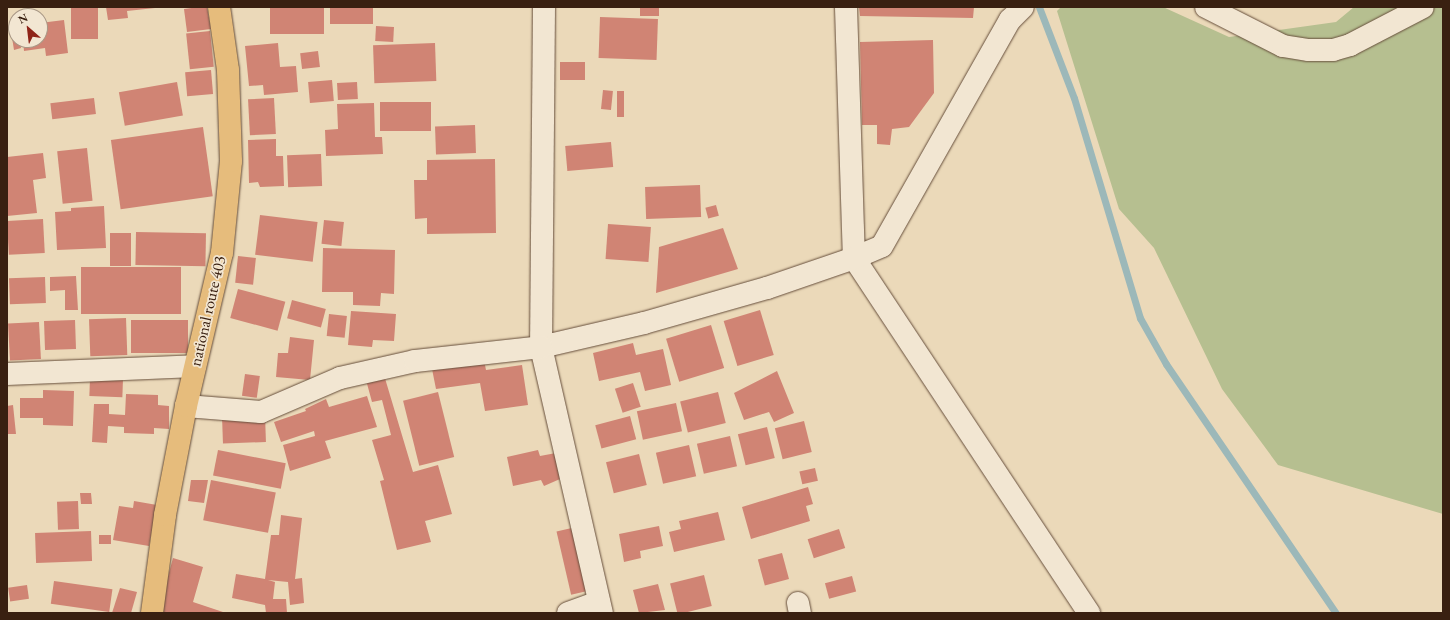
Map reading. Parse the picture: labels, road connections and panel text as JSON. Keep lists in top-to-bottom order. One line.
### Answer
{"streets":{"highway":["national route 403"]},"north":"top left"}
